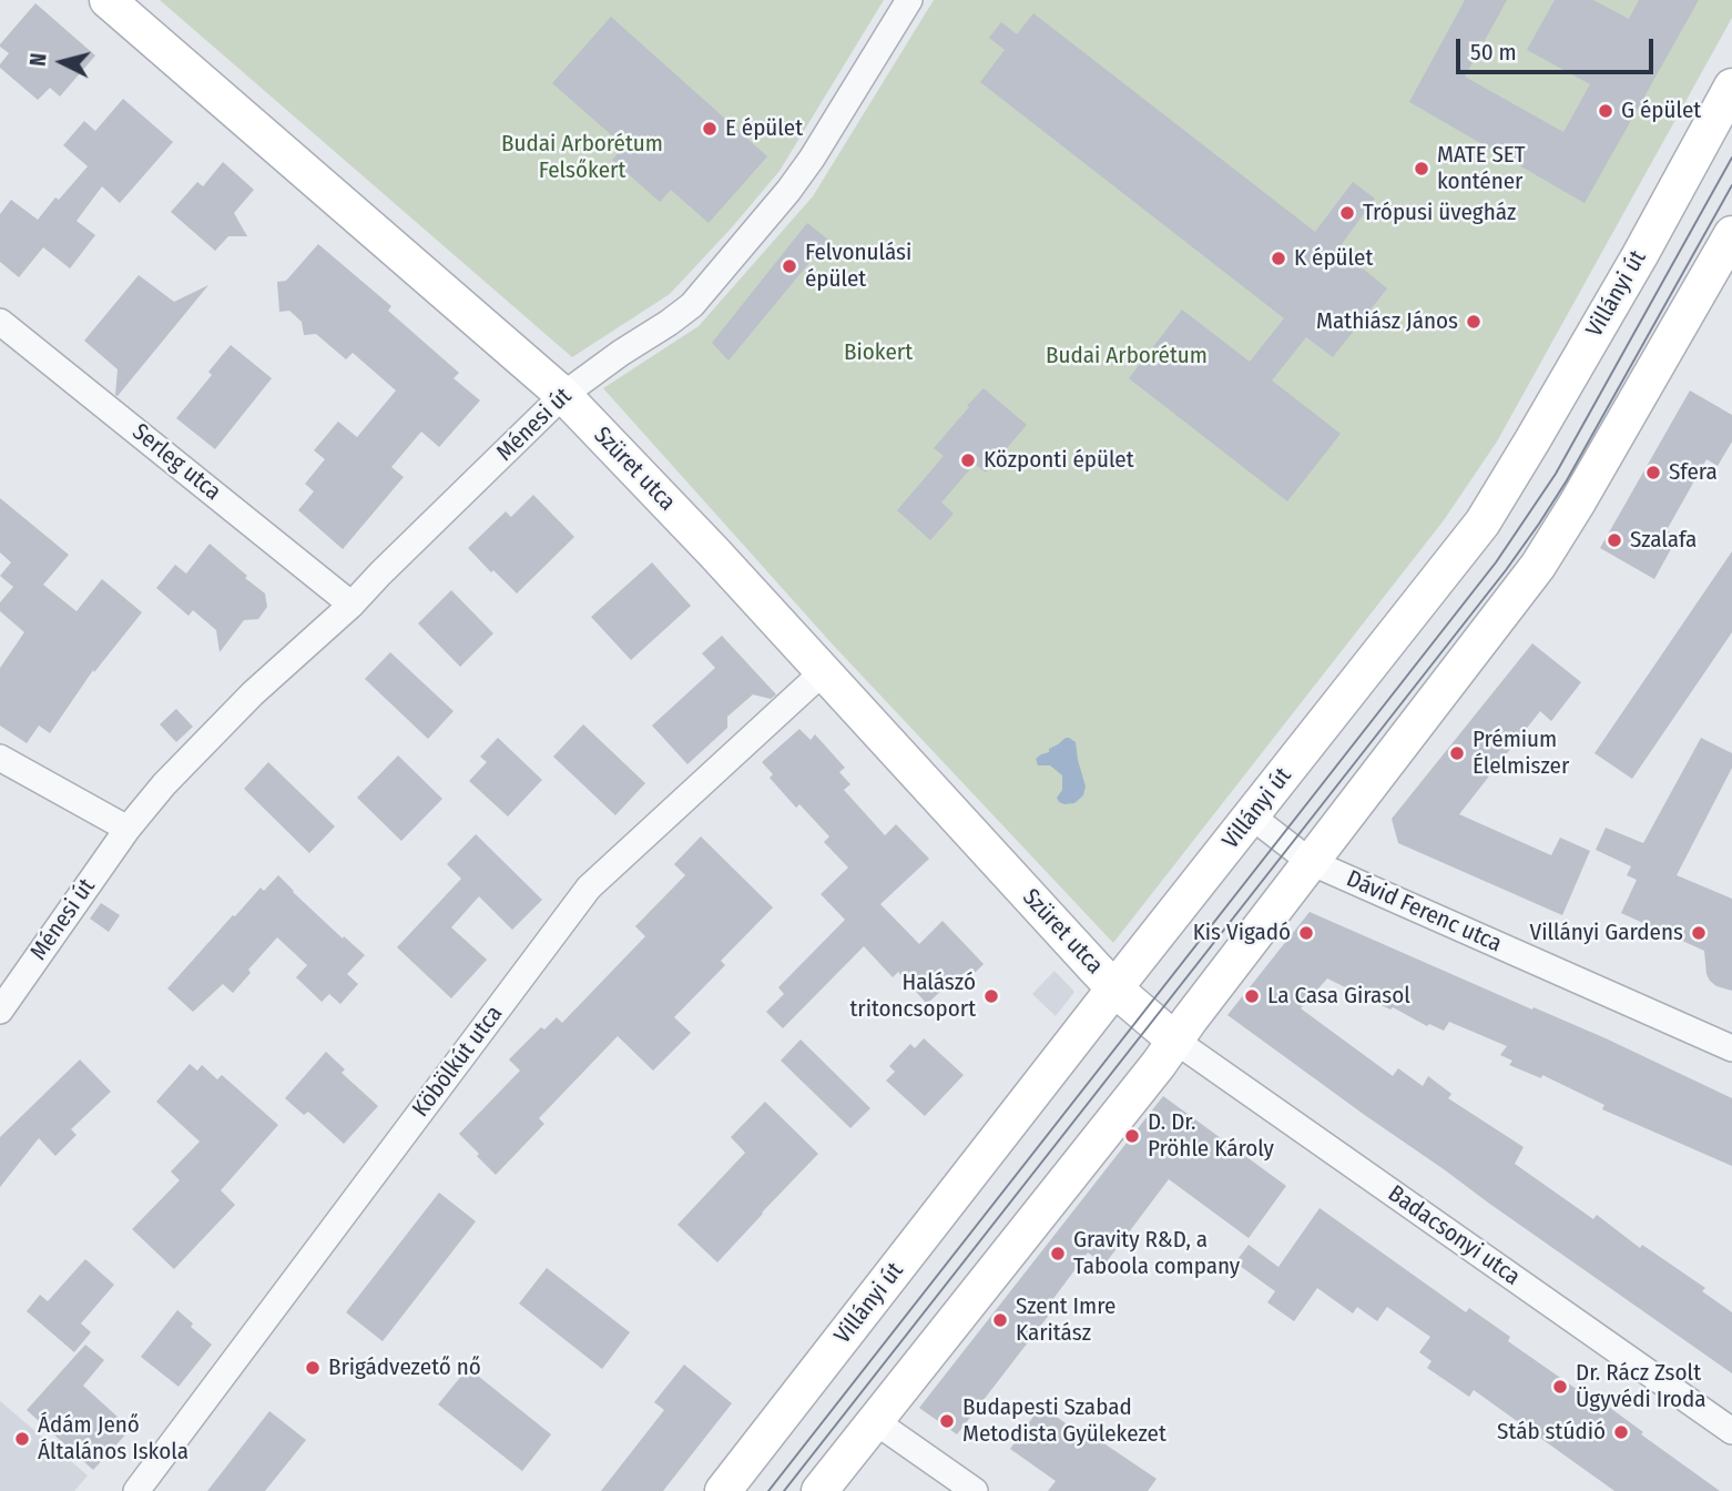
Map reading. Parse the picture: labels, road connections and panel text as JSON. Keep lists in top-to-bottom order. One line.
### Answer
{"streets":{"street":["Villányi út","Ménesi út","Serleg utca","Szüret utca","Dávid Ferenc utca","Köbölkút utca","Badacsonyi utca"]},"crossings":[["Villányi út","Szüret utca"],["Villányi út","Dávid Ferenc utca"],["Ménesi út","Serleg utca"],["Ménesi út","Szüret utca"],["Szüret utca","Köbölkút utca"],["Szüret utca","Badacsonyi utca"]],"parks":["Budai Arborétum Felsőkert","Biokert","Budai Arborétum"],"places":["G épület","E épület","MATE SET konténer","Trópusi üvegház","K épület","Felvonulási épület","Mathiász János","Központi épület","Sfera","Szalafa","Prémium Élelmiszer","Kis Vigadó","Villányi Gardens","Halászó tritoncsoport","La Casa Girasol","D. Dr. Pröhle Károly","Gravity R&D, a Taboola company","Szent Imre Karitász","Brigádvezető nő","Dr. Rácz Zsolt Ügyvédi Iroda","Budapesti Szabad Metodista Gyülekezet","Stáb stúdió","Ádám Jenő Általános Iskola"],"scale_bar":"50 m","north":"left"}
